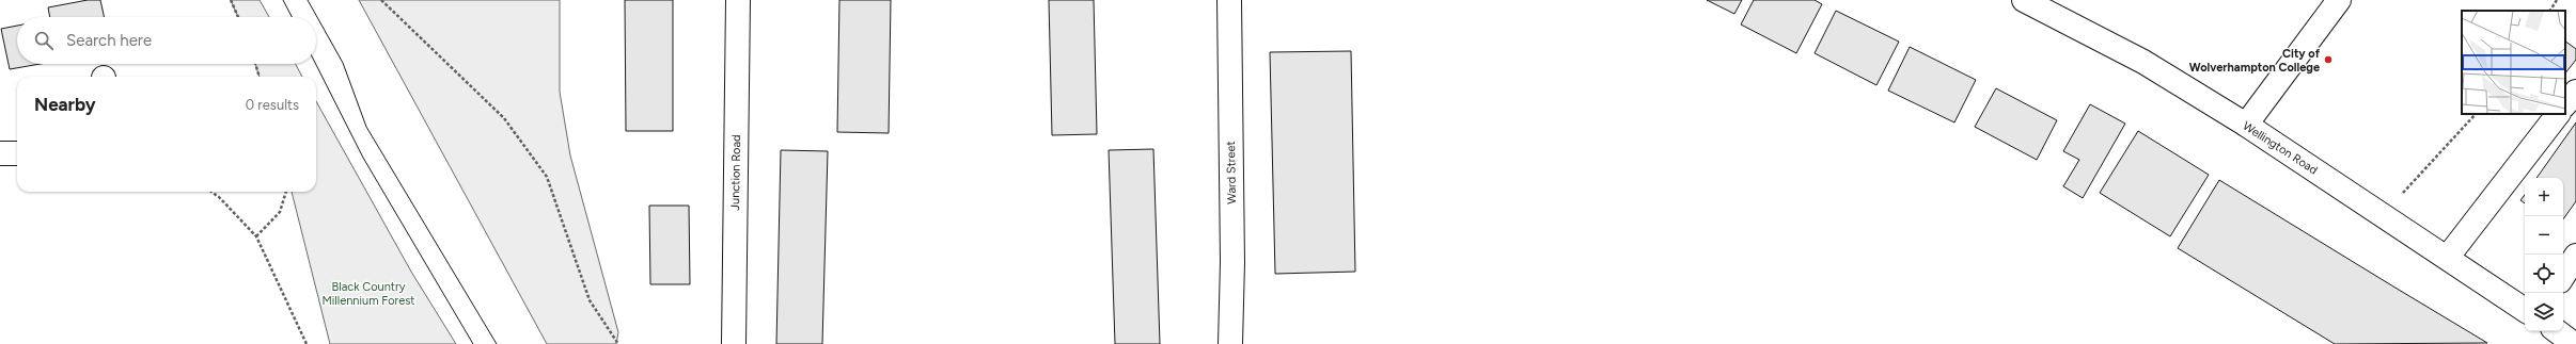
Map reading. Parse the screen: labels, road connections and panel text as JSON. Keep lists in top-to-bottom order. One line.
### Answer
{"streets":{"main road":["Wellington Road","Junction Road","Ward Street"]},"parks":["Black Country Millennium Forest"],"places":["City of Wolverhampton College"],"page":{"search":"Search here","heading":["Nearby","0 results"],"map_buttons":["+","−"]}}
